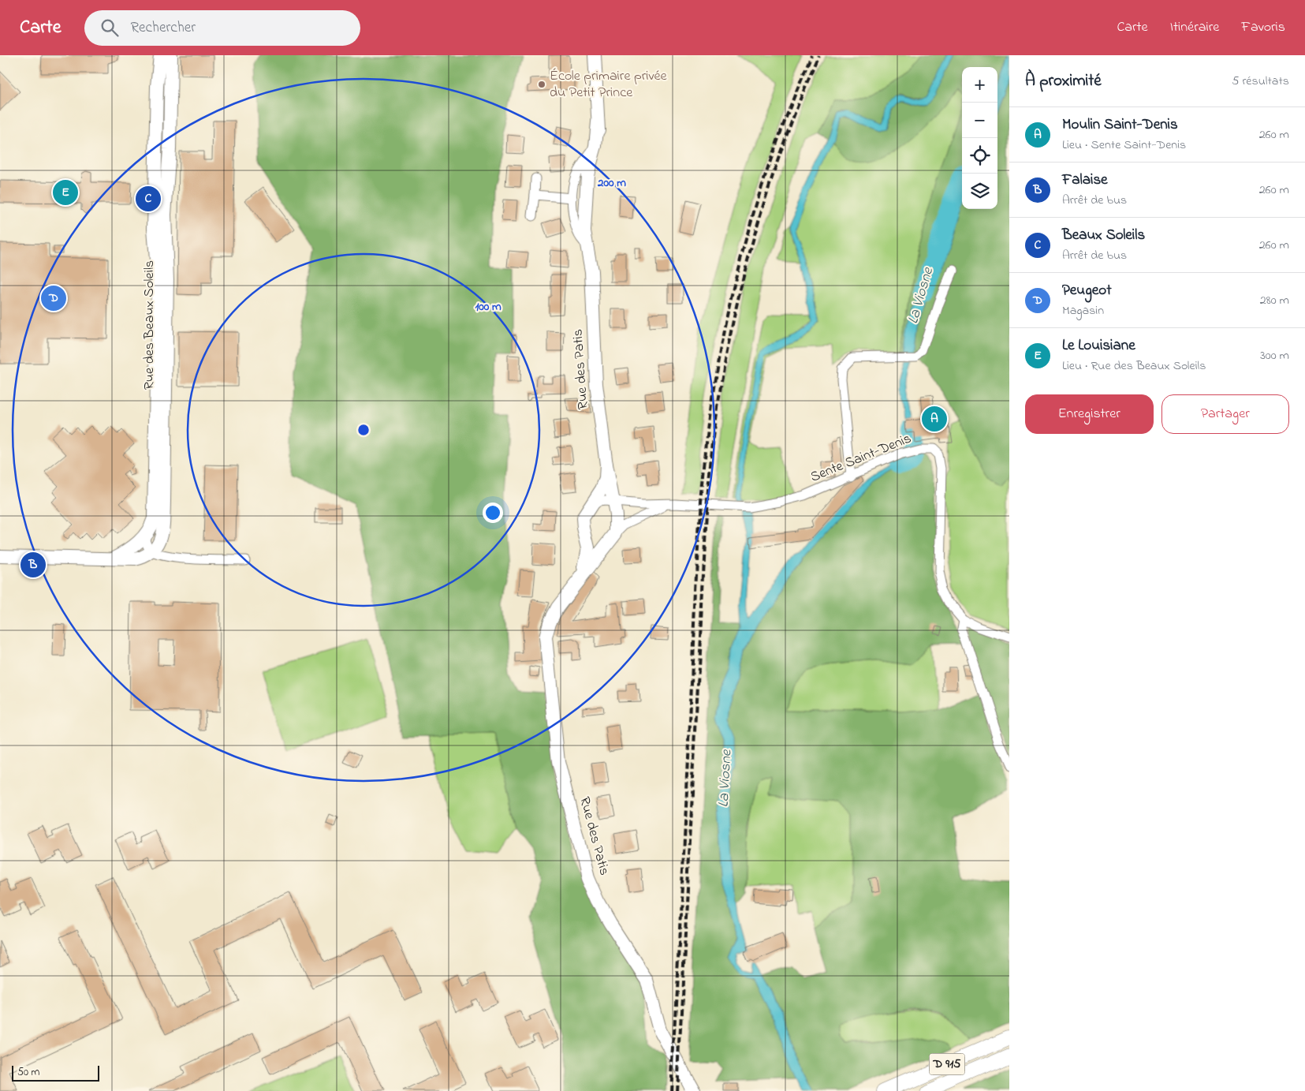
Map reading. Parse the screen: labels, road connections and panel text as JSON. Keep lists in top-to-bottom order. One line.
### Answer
{"streets":{"main road":["Rue des Beaux Soleils","Rue des Patis","D 915"],"street":["Sente Saint-Denis"]},"crossings":[["Rue des Patis","Sente Saint-Denis"]],"water":["La Viosne"],"places":["École primaire privée du Petit Prince"],"scale_bar":"50 m","page":{"header":"Carte","search":"Rechercher","nav":["Carte","Itinéraire","Favoris"],"heading":["À proximité","5 résultats"],"map_buttons":["+","−"],"list":[{"mark":"A","name":"Moulin Saint-Denis","note":"Lieu · Sente Saint-Denis","value":"260 m"},{"mark":"B","name":"Falaise","note":"Arrêt de bus","value":"260 m"},{"mark":"C","name":"Beaux Soleils","note":"Arrêt de bus","value":"260 m"},{"mark":"D","name":"Peugeot","note":"Magasin","value":"280 m"},{"mark":"E","name":"Le Louisiane","note":"Lieu · Rue des Beaux Soleils","value":"300 m"}],"pins":["E","C","D","A","B"],"buttons":["Enregistrer","Partager"],"scale":"50 m"},"rings":["200 m","100 m"]}
